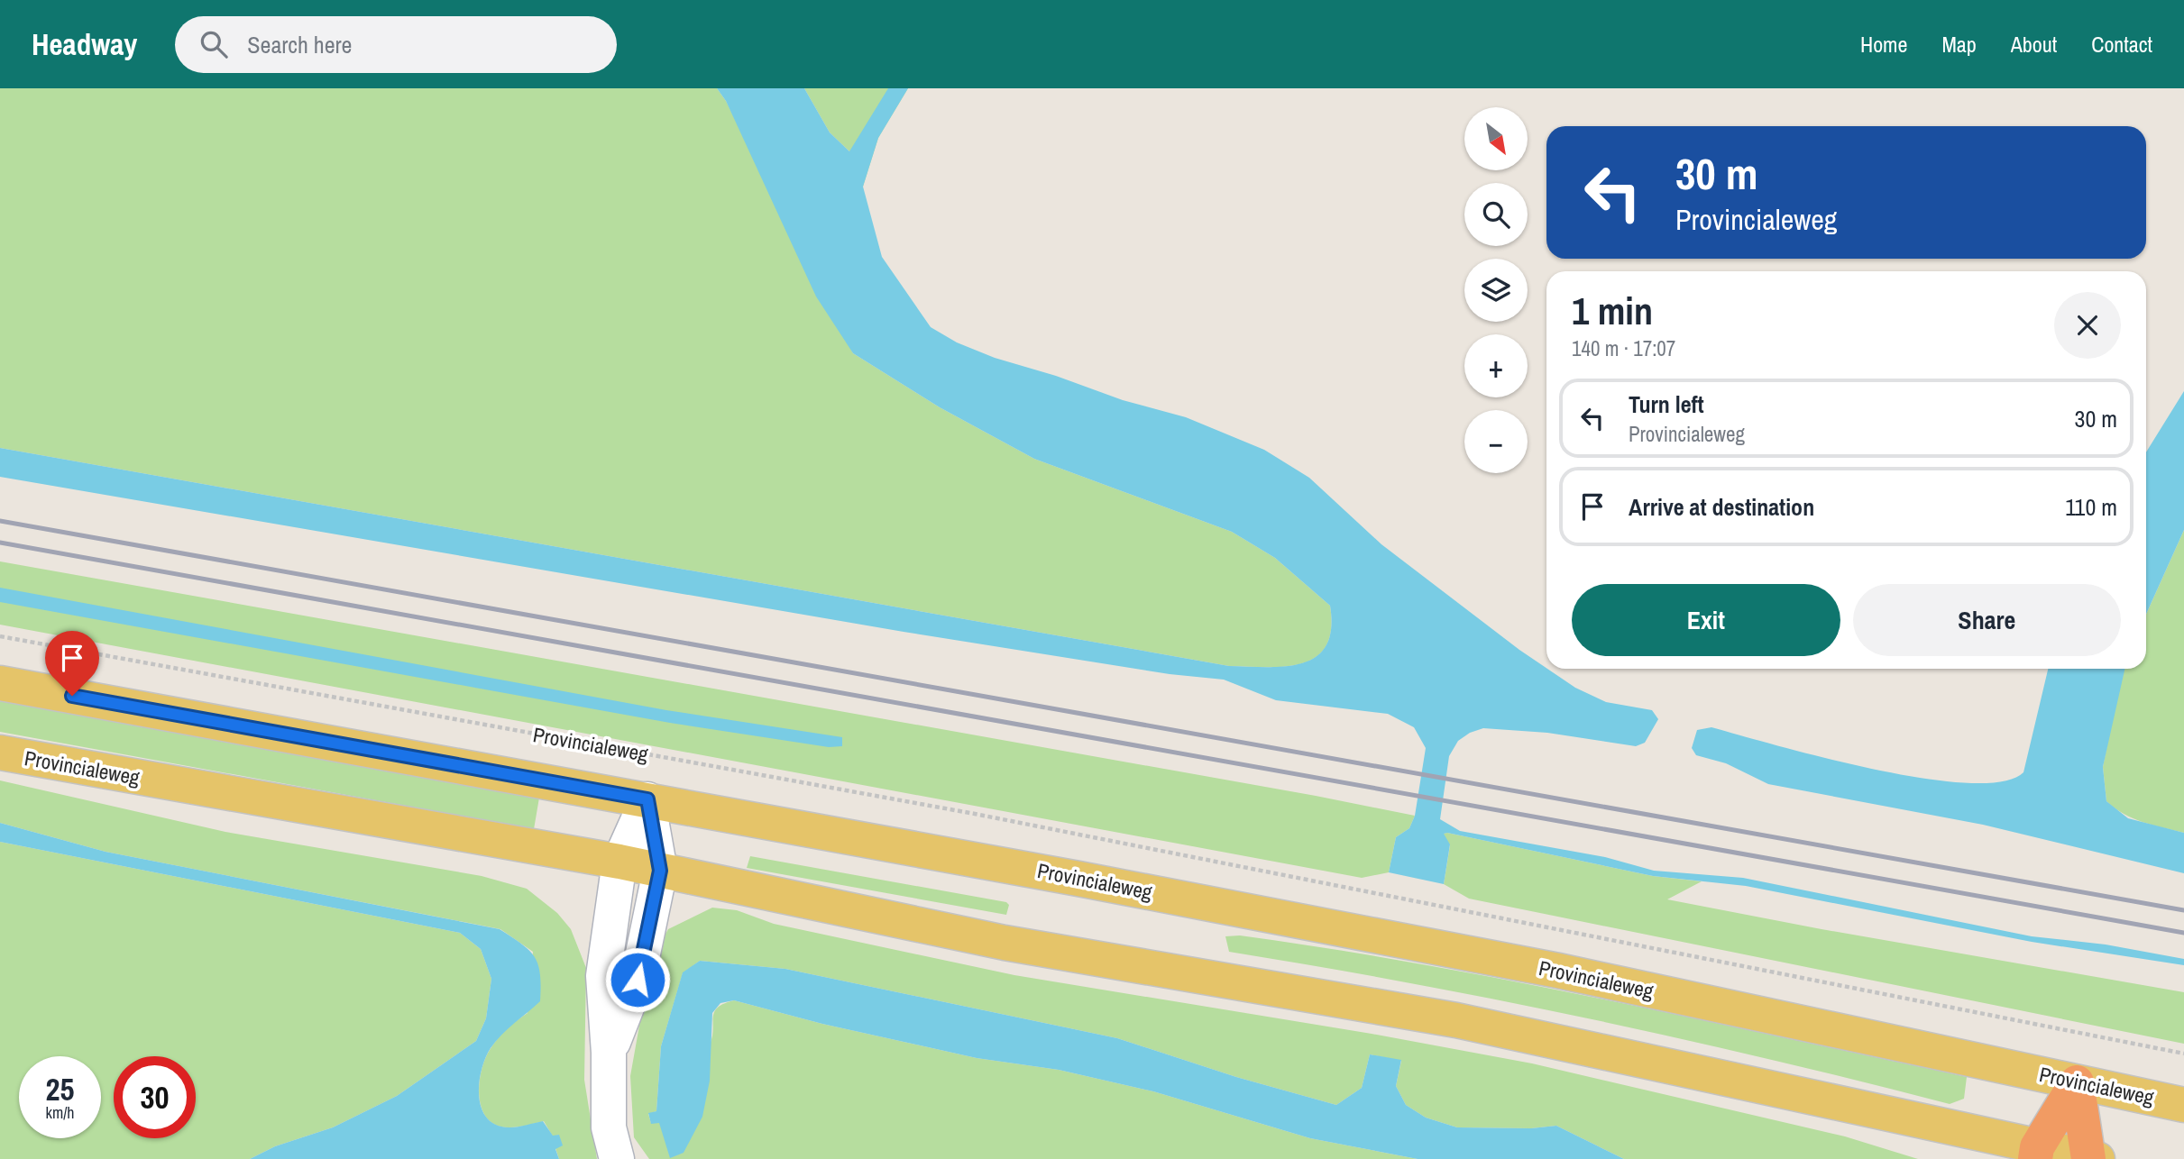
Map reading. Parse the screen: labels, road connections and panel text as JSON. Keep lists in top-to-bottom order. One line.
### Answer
{"streets":{"main road":["Provincialeweg"]},"north":"bottom right","page":{"header":"Headway","search":"Search here","nav":["Home","Map","About","Contact"],"map_buttons":["+","−"],"turn":["30 m","Provincialeweg"],"heading":["1 min","140 m · 17:07"],"list":[{"name":"Turn left","note":"Provincialeweg","value":"30 m"},{"name":"Arrive at destination","value":"110 m"}],"buttons":["Exit","Share"],"speed":"25 km/h","limit":"30"}}
